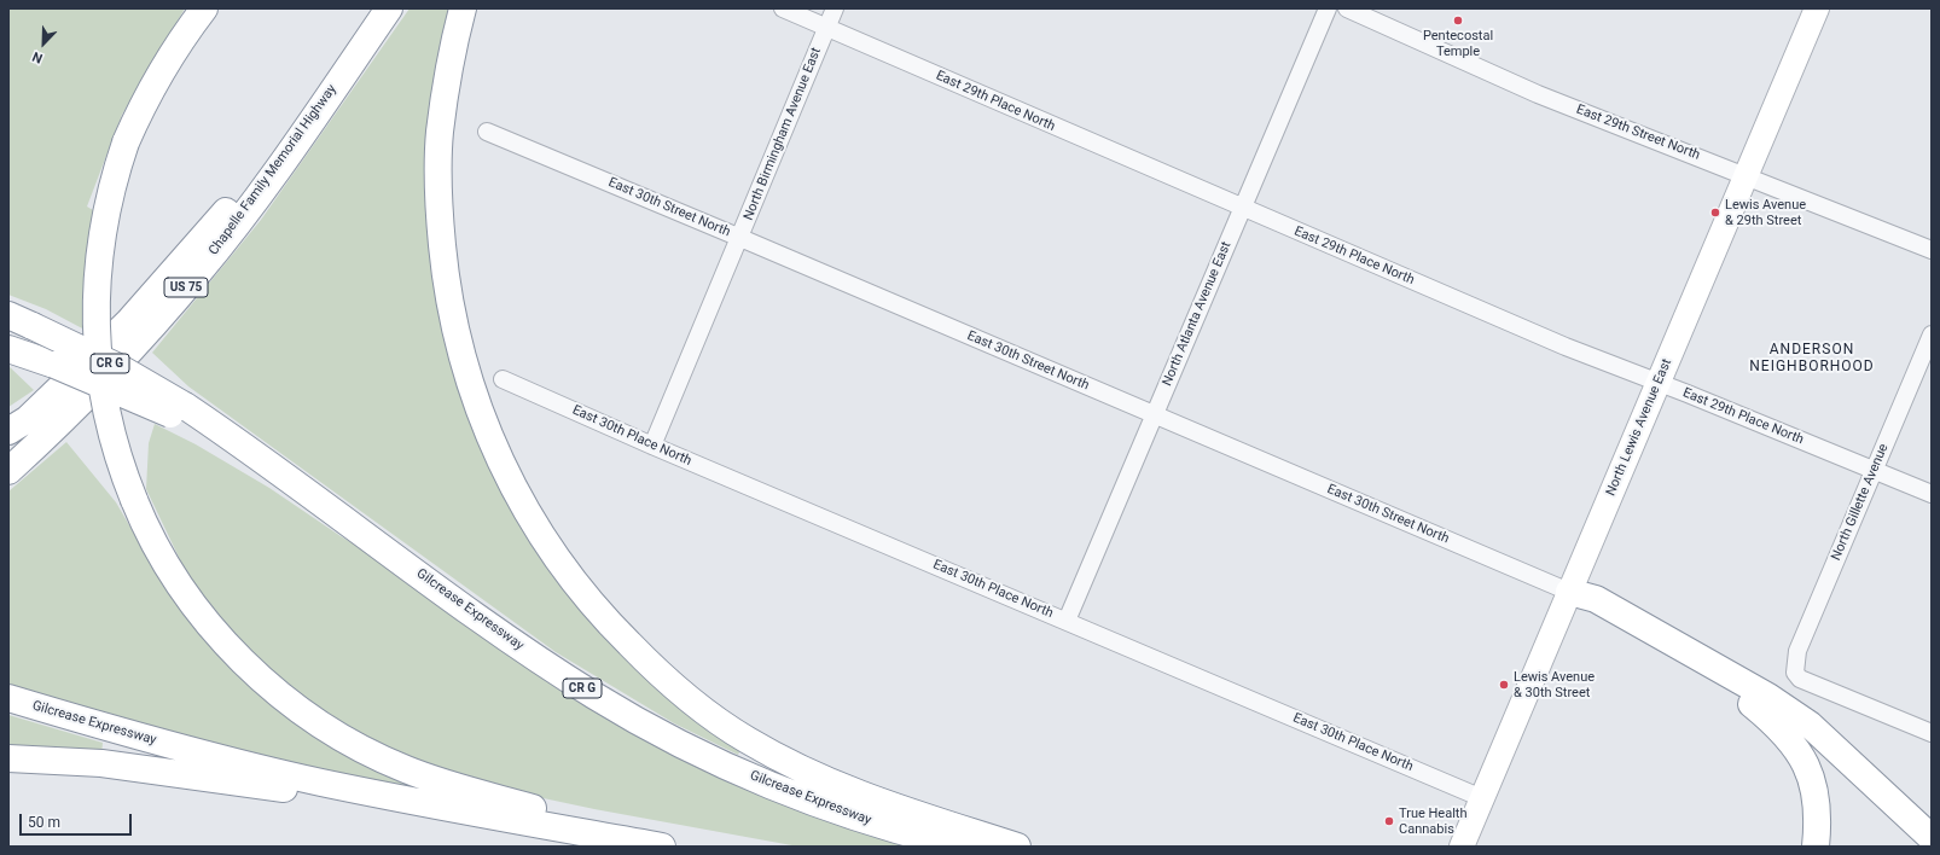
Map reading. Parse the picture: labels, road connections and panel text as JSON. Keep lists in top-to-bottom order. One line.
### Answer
{"streets":{"highway":["Chapelle Family Memorial Highway","US 75","CR G","Gilcrease Expressway"],"main road":["North Lewis Avenue East"],"street":["East 29th Place North","East 29th Street North","North Birmingham Avenue East","East 30th Street North","North Atlanta Avenue East","East 30th Place North","North Gillette Avenue"]},"crossings":[["East 29th Place North","North Birmingham Avenue East"],["East 29th Place North","North Atlanta Avenue East"],["East 29th Place North","North Lewis Avenue East"],["East 29th Place North","North Gillette Avenue"],["East 29th Street North","North Lewis Avenue East"],["North Birmingham Avenue East","East 30th Street North"],["North Birmingham Avenue East","East 30th Place North"],["East 30th Street North","North Atlanta Avenue East"],["East 30th Street North","North Lewis Avenue East"],["North Atlanta Avenue East","East 30th Place North"],["CR G","Gilcrease Expressway"],["North Lewis Avenue East","East 30th Place North"]],"districts":["ANDERSON NEIGHBORHOOD"],"places":["Pentecostal Temple","Lewis Avenue & 29th Street","Lewis Avenue & 30th Street","True Health Cannabis"],"scale_bar":"50 m","north":"bottom left"}
